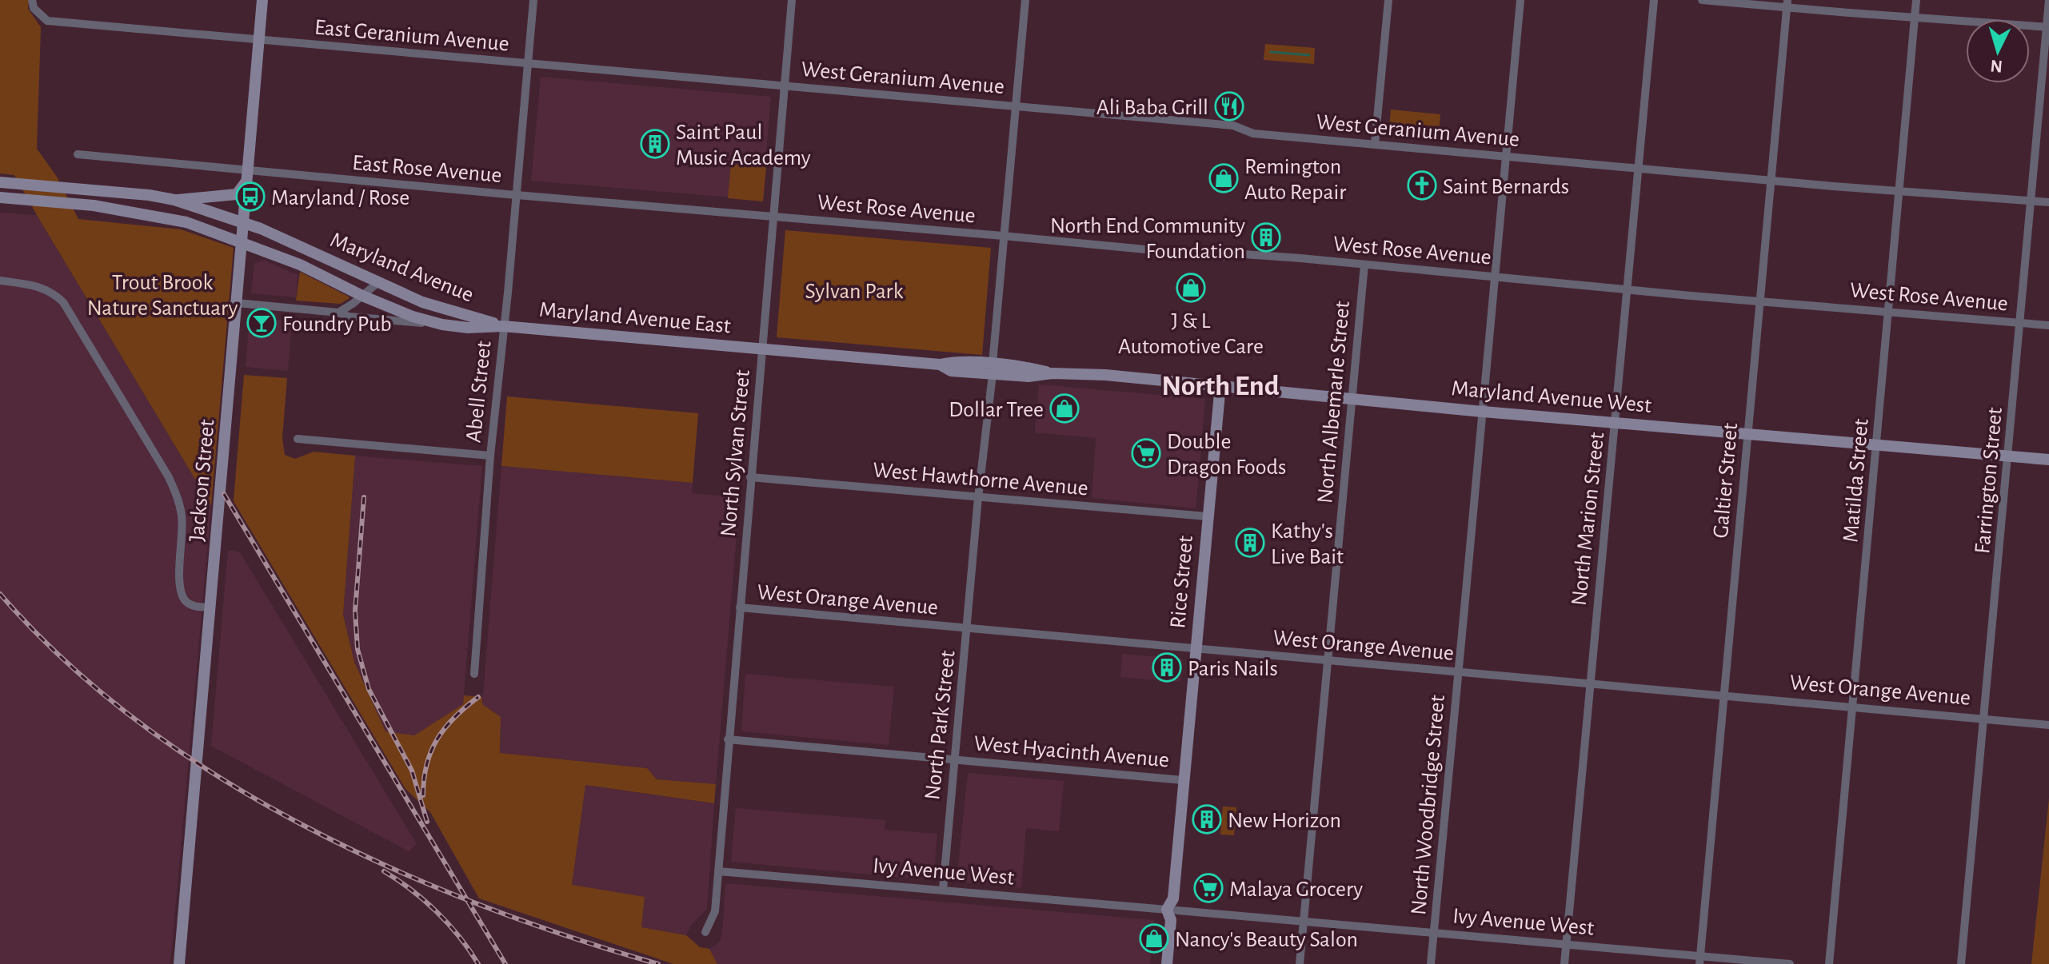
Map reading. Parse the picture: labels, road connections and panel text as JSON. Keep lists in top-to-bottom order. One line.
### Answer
{"streets":{"main road":["Maryland Avenue","Maryland Avenue East","Maryland Avenue West","Jackson Street","Rice Street"],"street":["East Geranium Avenue","West Geranium Avenue","East Rose Avenue","West Rose Avenue","Abell Street","North Albemarle Street","North Sylvan Street","West Hawthorne Avenue","Galtier Street","Matilda Street","Farrington Street","North Marion Street","West Orange Avenue","North Park Street","West Hyacinth Avenue","North Woodbridge Street","Ivy Avenue West"]},"crossings":[["East Geranium Avenue","West Geranium Avenue"],["East Geranium Avenue","Abell Street"],["East Geranium Avenue","North Sylvan Street"],["East Geranium Avenue","Jackson Street"],["West Geranium Avenue","North Sylvan Street"],["West Geranium Avenue","Galtier Street"],["West Geranium Avenue","Matilda Street"],["West Geranium Avenue","Farrington Street"],["West Geranium Avenue","North Marion Street"],["West Geranium Avenue","North Park Street"],["West Geranium Avenue","North Woodbridge Street"],["East Rose Avenue","West Rose Avenue"],["East Rose Avenue","Abell Street"],["East Rose Avenue","North Sylvan Street"],["East Rose Avenue","Jackson Street"],["West Rose Avenue","North Albemarle Street"],["West Rose Avenue","North Sylvan Street"],["West Rose Avenue","Galtier Street"],["West Rose Avenue","Matilda Street"],["West Rose Avenue","Farrington Street"],["West Rose Avenue","North Marion Street"],["West Rose Avenue","North Park Street"],["West Rose Avenue","North Woodbridge Street"],["Maryland Avenue","Maryland Avenue East"],["Maryland Avenue","Abell Street"],["Maryland Avenue","Jackson Street"],["Maryland Avenue East","Abell Street"],["Maryland Avenue East","Maryland Avenue West"],["Maryland Avenue East","North Sylvan Street"],["Maryland Avenue West","North Albemarle Street"],["Maryland Avenue West","North Sylvan Street"],["Maryland Avenue West","Galtier Street"],["Maryland Avenue West","Matilda Street"],["Maryland Avenue West","Farrington Street"],["Maryland Avenue West","North Marion Street"],["Maryland Avenue West","Rice Street"],["Maryland Avenue West","North Park Street"],["Maryland Avenue West","North Woodbridge Street"],["North Albemarle Street","West Orange Avenue"],["North Albemarle Street","Ivy Avenue West"],["North Sylvan Street","West Hawthorne Avenue"],["North Sylvan Street","West Orange Avenue"],["North Sylvan Street","West Hyacinth Avenue"],["North Sylvan Street","Ivy Avenue West"],["West Hawthorne Avenue","Rice Street"],["West Hawthorne Avenue","North Park Street"],["Galtier Street","West Orange Avenue"],["Galtier Street","Ivy Avenue West"],["Matilda Street","West Orange Avenue"],["Farrington Street","West Orange Avenue"],["North Marion Street","West Orange Avenue"],["North Marion Street","Ivy Avenue West"],["Rice Street","West Orange Avenue"],["Rice Street","West Hyacinth Avenue"],["Rice Street","Ivy Avenue West"],["West Orange Avenue","North Park Street"],["West Orange Avenue","North Woodbridge Street"],["North Park Street","West Hyacinth Avenue"],["North Park Street","Ivy Avenue West"],["North Woodbridge Street","Ivy Avenue West"]],"districts":["North End"],"parks":["Trout Brook Nature Sanctuary","Sylvan Park"],"places":{"restaurant":["Ali Baba Grill"],"building":["Saint Paul Music Academy","North End Community Foundation","Kathy's Live Bait","Paris Nails","New Horizon"],"shop":["Remington Auto Repair","J & L Automotive Care","Dollar Tree","Nancy's Beauty Salon"],"church":["Saint Bernards"],"bus stop":["Maryland / Rose"],"bar":["Foundry Pub"],"supermarket":["Double Dragon Foods","Malaya Grocery"]},"north":"bottom"}
